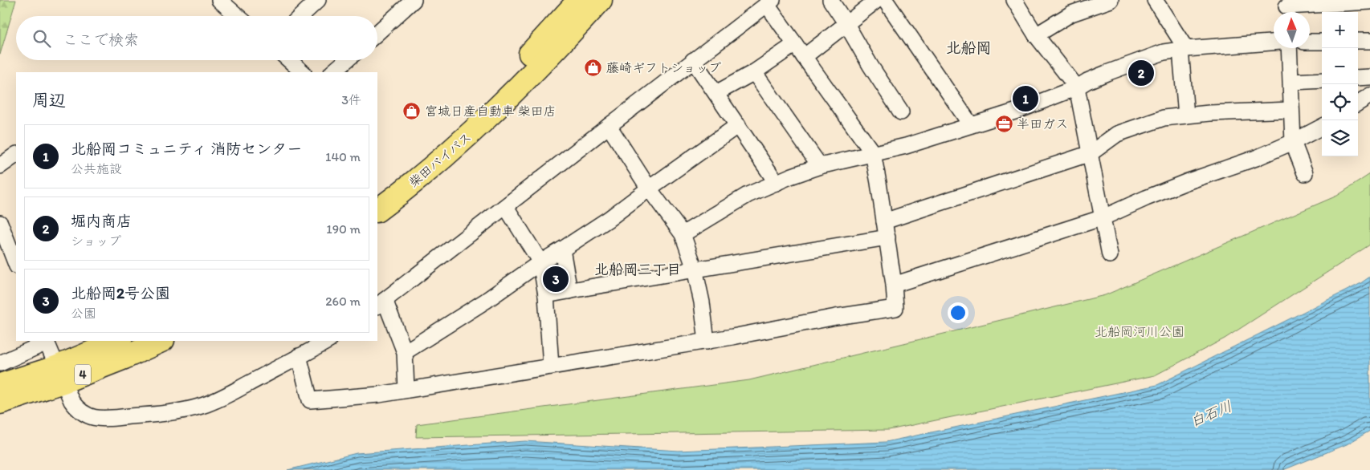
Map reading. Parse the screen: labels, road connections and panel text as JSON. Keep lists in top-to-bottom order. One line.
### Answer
{"streets":{"highway":["柴田バイパス","4"]},"districts":["北船岡","北船岡三丁目"],"water":["白石川"],"parks":["北船岡河川公園"],"places":{"shop":["藤崎ギフトショップ","宮城日産自動車 柴田店"],"office":["半田ガス"]},"north":"top","page":{"map_buttons":["+","−"],"search":"ここで検索","pins":["2","1","3"],"heading":["周辺","3件"],"list":[{"mark":"1","name":"北船岡コミュニティ 消防センター","note":"公共施設","value":"140 m"},{"mark":"2","name":"堀内商店","note":"ショップ","value":"190 m"},{"mark":"3","name":"北船岡2号公園","note":"公園","value":"260 m"}]}}
